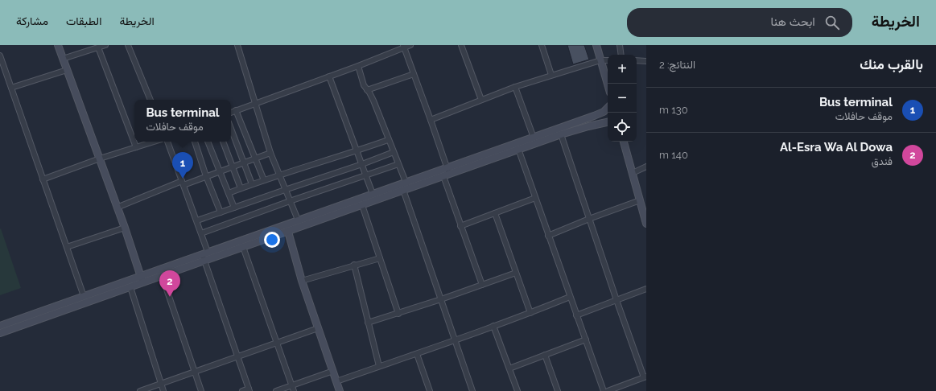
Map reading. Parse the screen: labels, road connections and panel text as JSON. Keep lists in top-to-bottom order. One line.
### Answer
{"page":{"header":"الخريطة","search":"ابحث هنا","nav":["الخريطة","الطبقات","مشاركة"],"heading":["بالقرب منك","النتائج: 2"],"map_buttons":["+","−"],"list":[{"mark":"1","name":"Bus terminal","note":"موقف حافلات","value":"130 m"},{"mark":"2","name":"Al-Esra Wa Al Dowa","note":"فندق","value":"140 m"}],"popup":["Bus terminal","موقف حافلات"],"pins":["1","2"]}}
